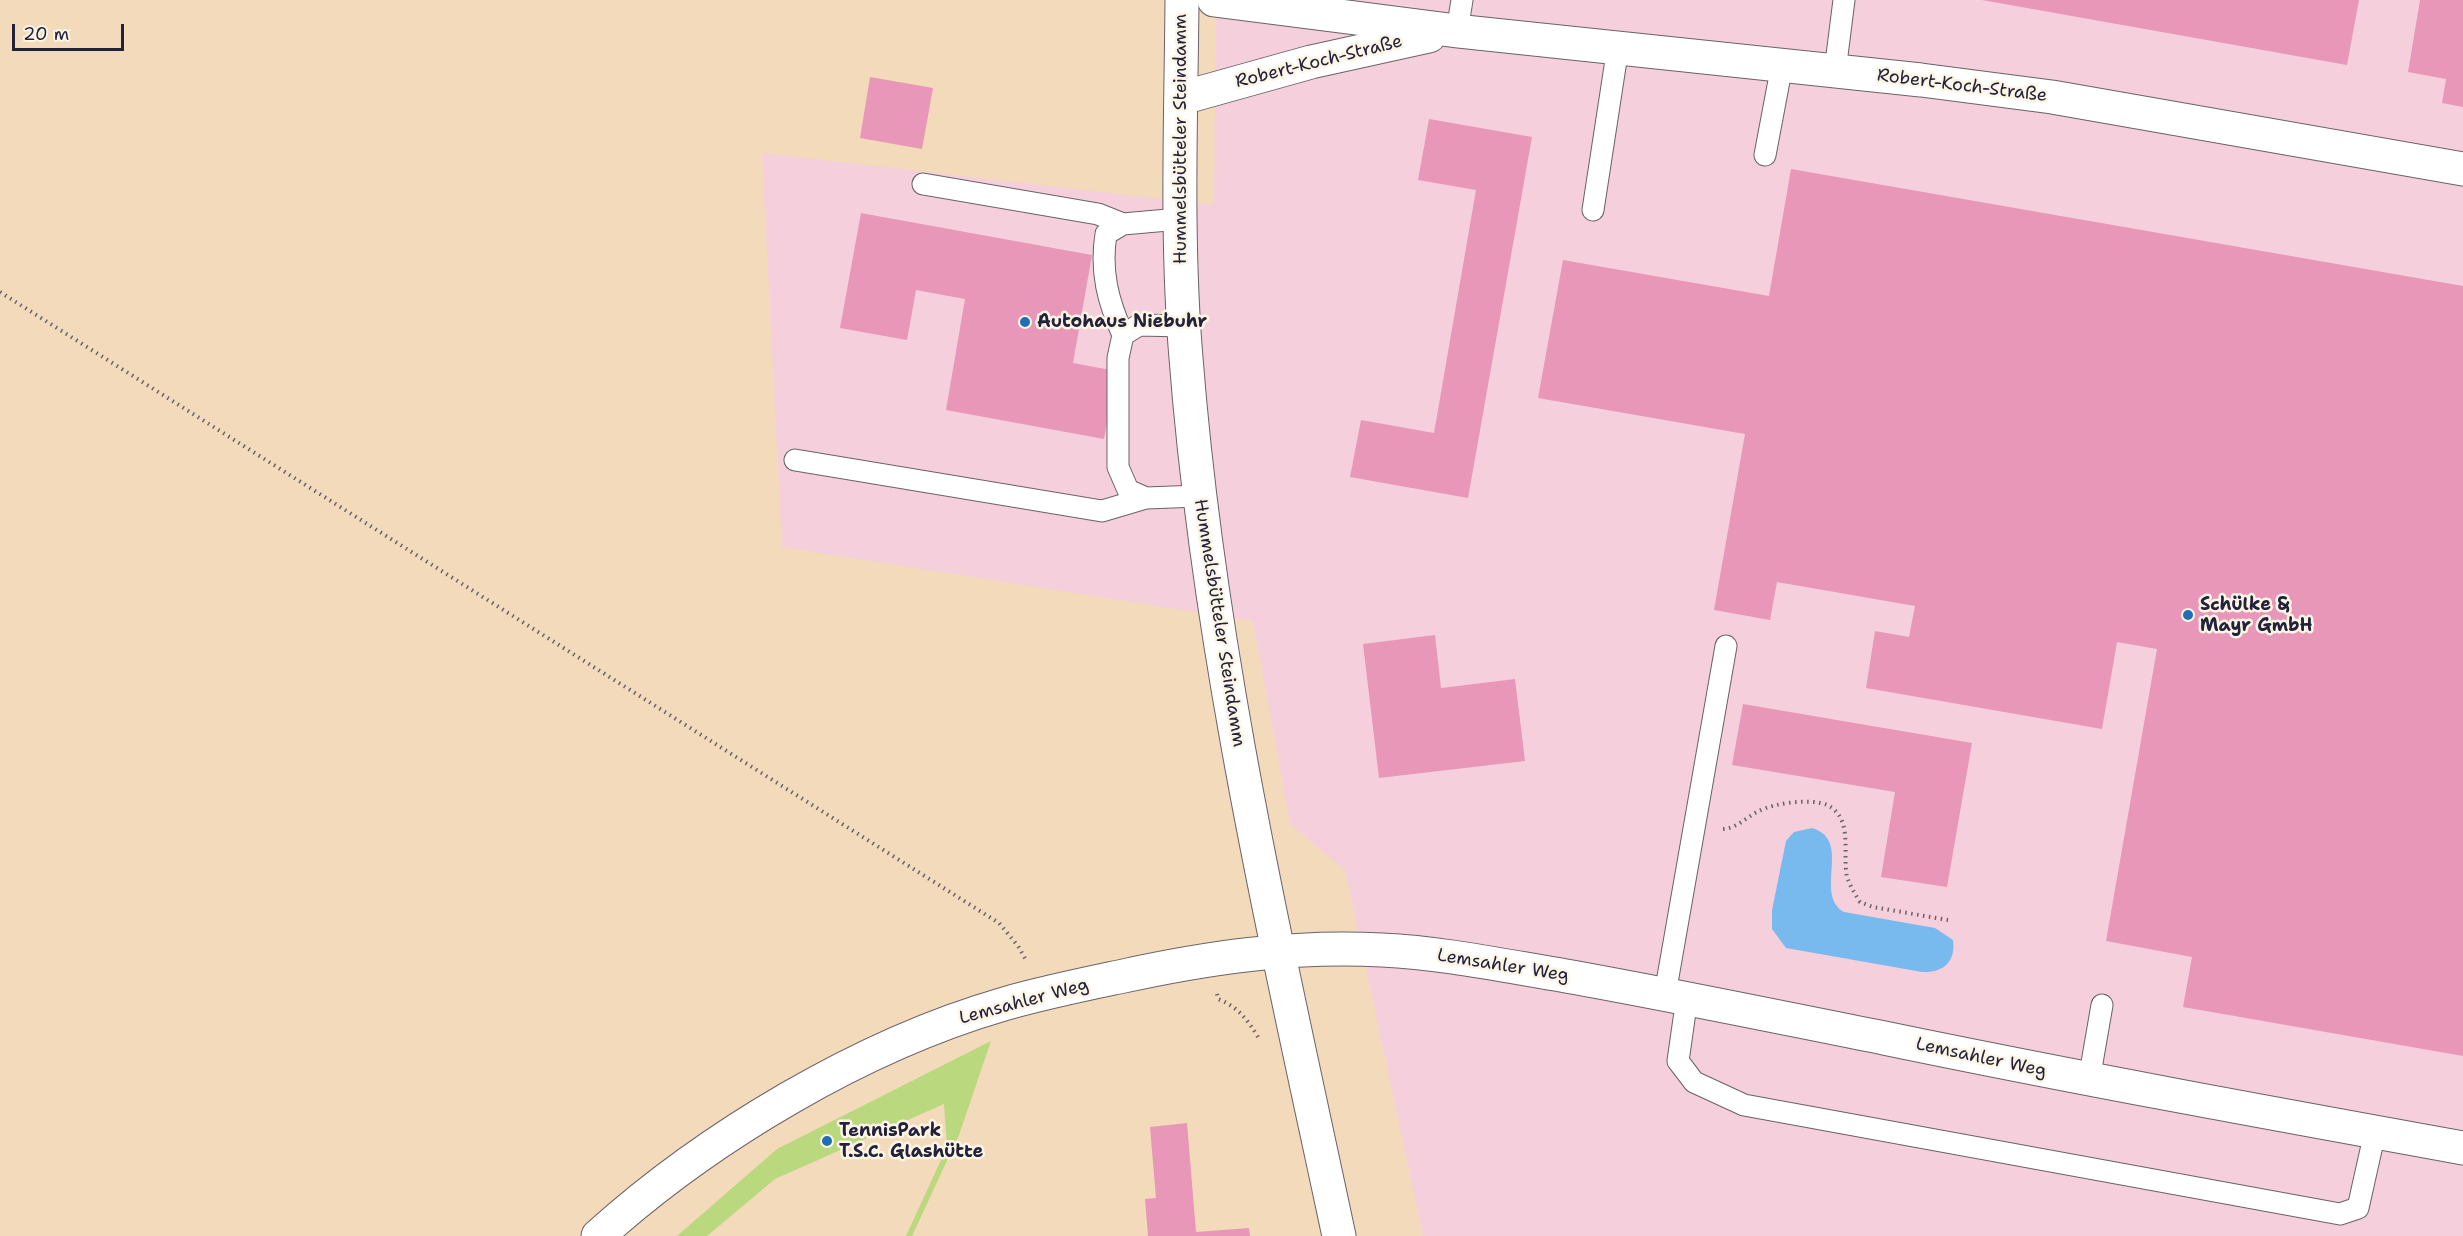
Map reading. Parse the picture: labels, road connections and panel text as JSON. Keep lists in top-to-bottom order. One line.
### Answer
{"streets":{"street":["Robert-Koch-Straße","Hummelsbütteler Steindamm","Lemsahler Weg"]},"crossings":[["Robert-Koch-Straße","Hummelsbütteler Steindamm"],["Hummelsbütteler Steindamm","Lemsahler Weg"]],"places":["Autohaus Niebuhr","Schülke & Mayr GmbH","TennisPark T.S.C. Glashütte"],"scale_bar":"20 m"}
